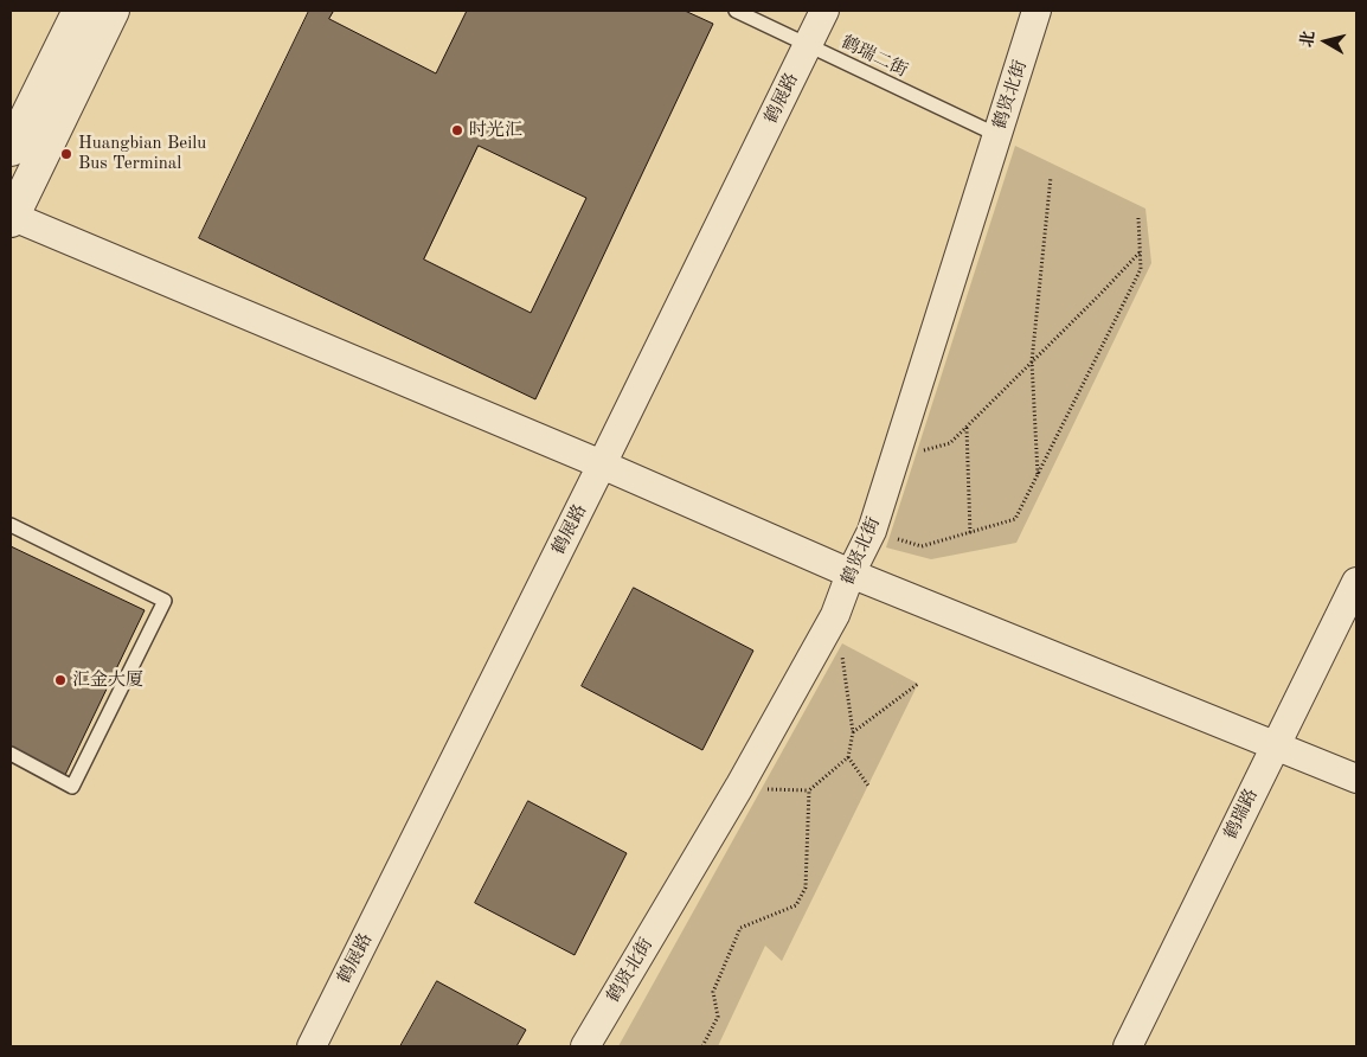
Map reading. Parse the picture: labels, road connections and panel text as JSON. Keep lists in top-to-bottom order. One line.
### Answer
{"streets":{"street":["鹤贤北街","鹤展路","鹤瑞路"],"lane":["鹤瑞二街"]},"crossings":[["鹤瑞二街","鹤贤北街"],["鹤瑞二街","鹤展路"]],"places":["时光汇","Huangbian Beilu Bus Terminal","汇金大厦"],"north":"left"}
